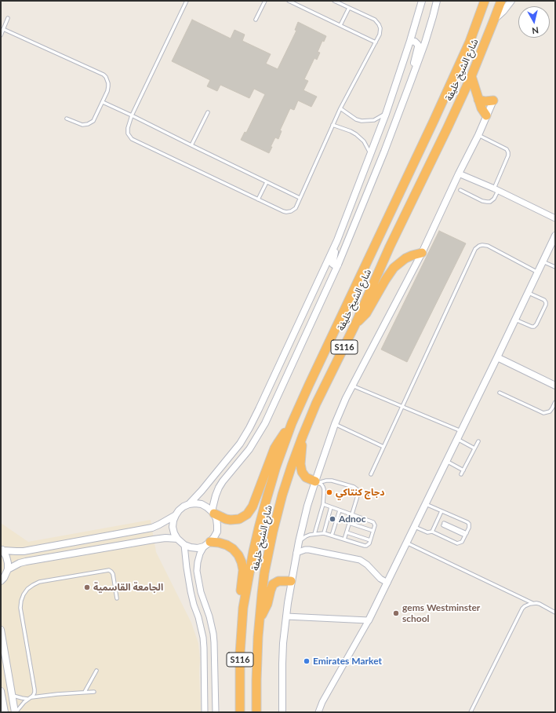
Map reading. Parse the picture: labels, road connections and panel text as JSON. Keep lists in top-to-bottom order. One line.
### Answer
{"streets":{"highway":["شارع الشيخ خليفة","S116"]},"places":["دجاج كنتاكي","Adnoc","الجامعة القاسمية","gems Westminster school","Emirates Market"],"north":"bottom"}
